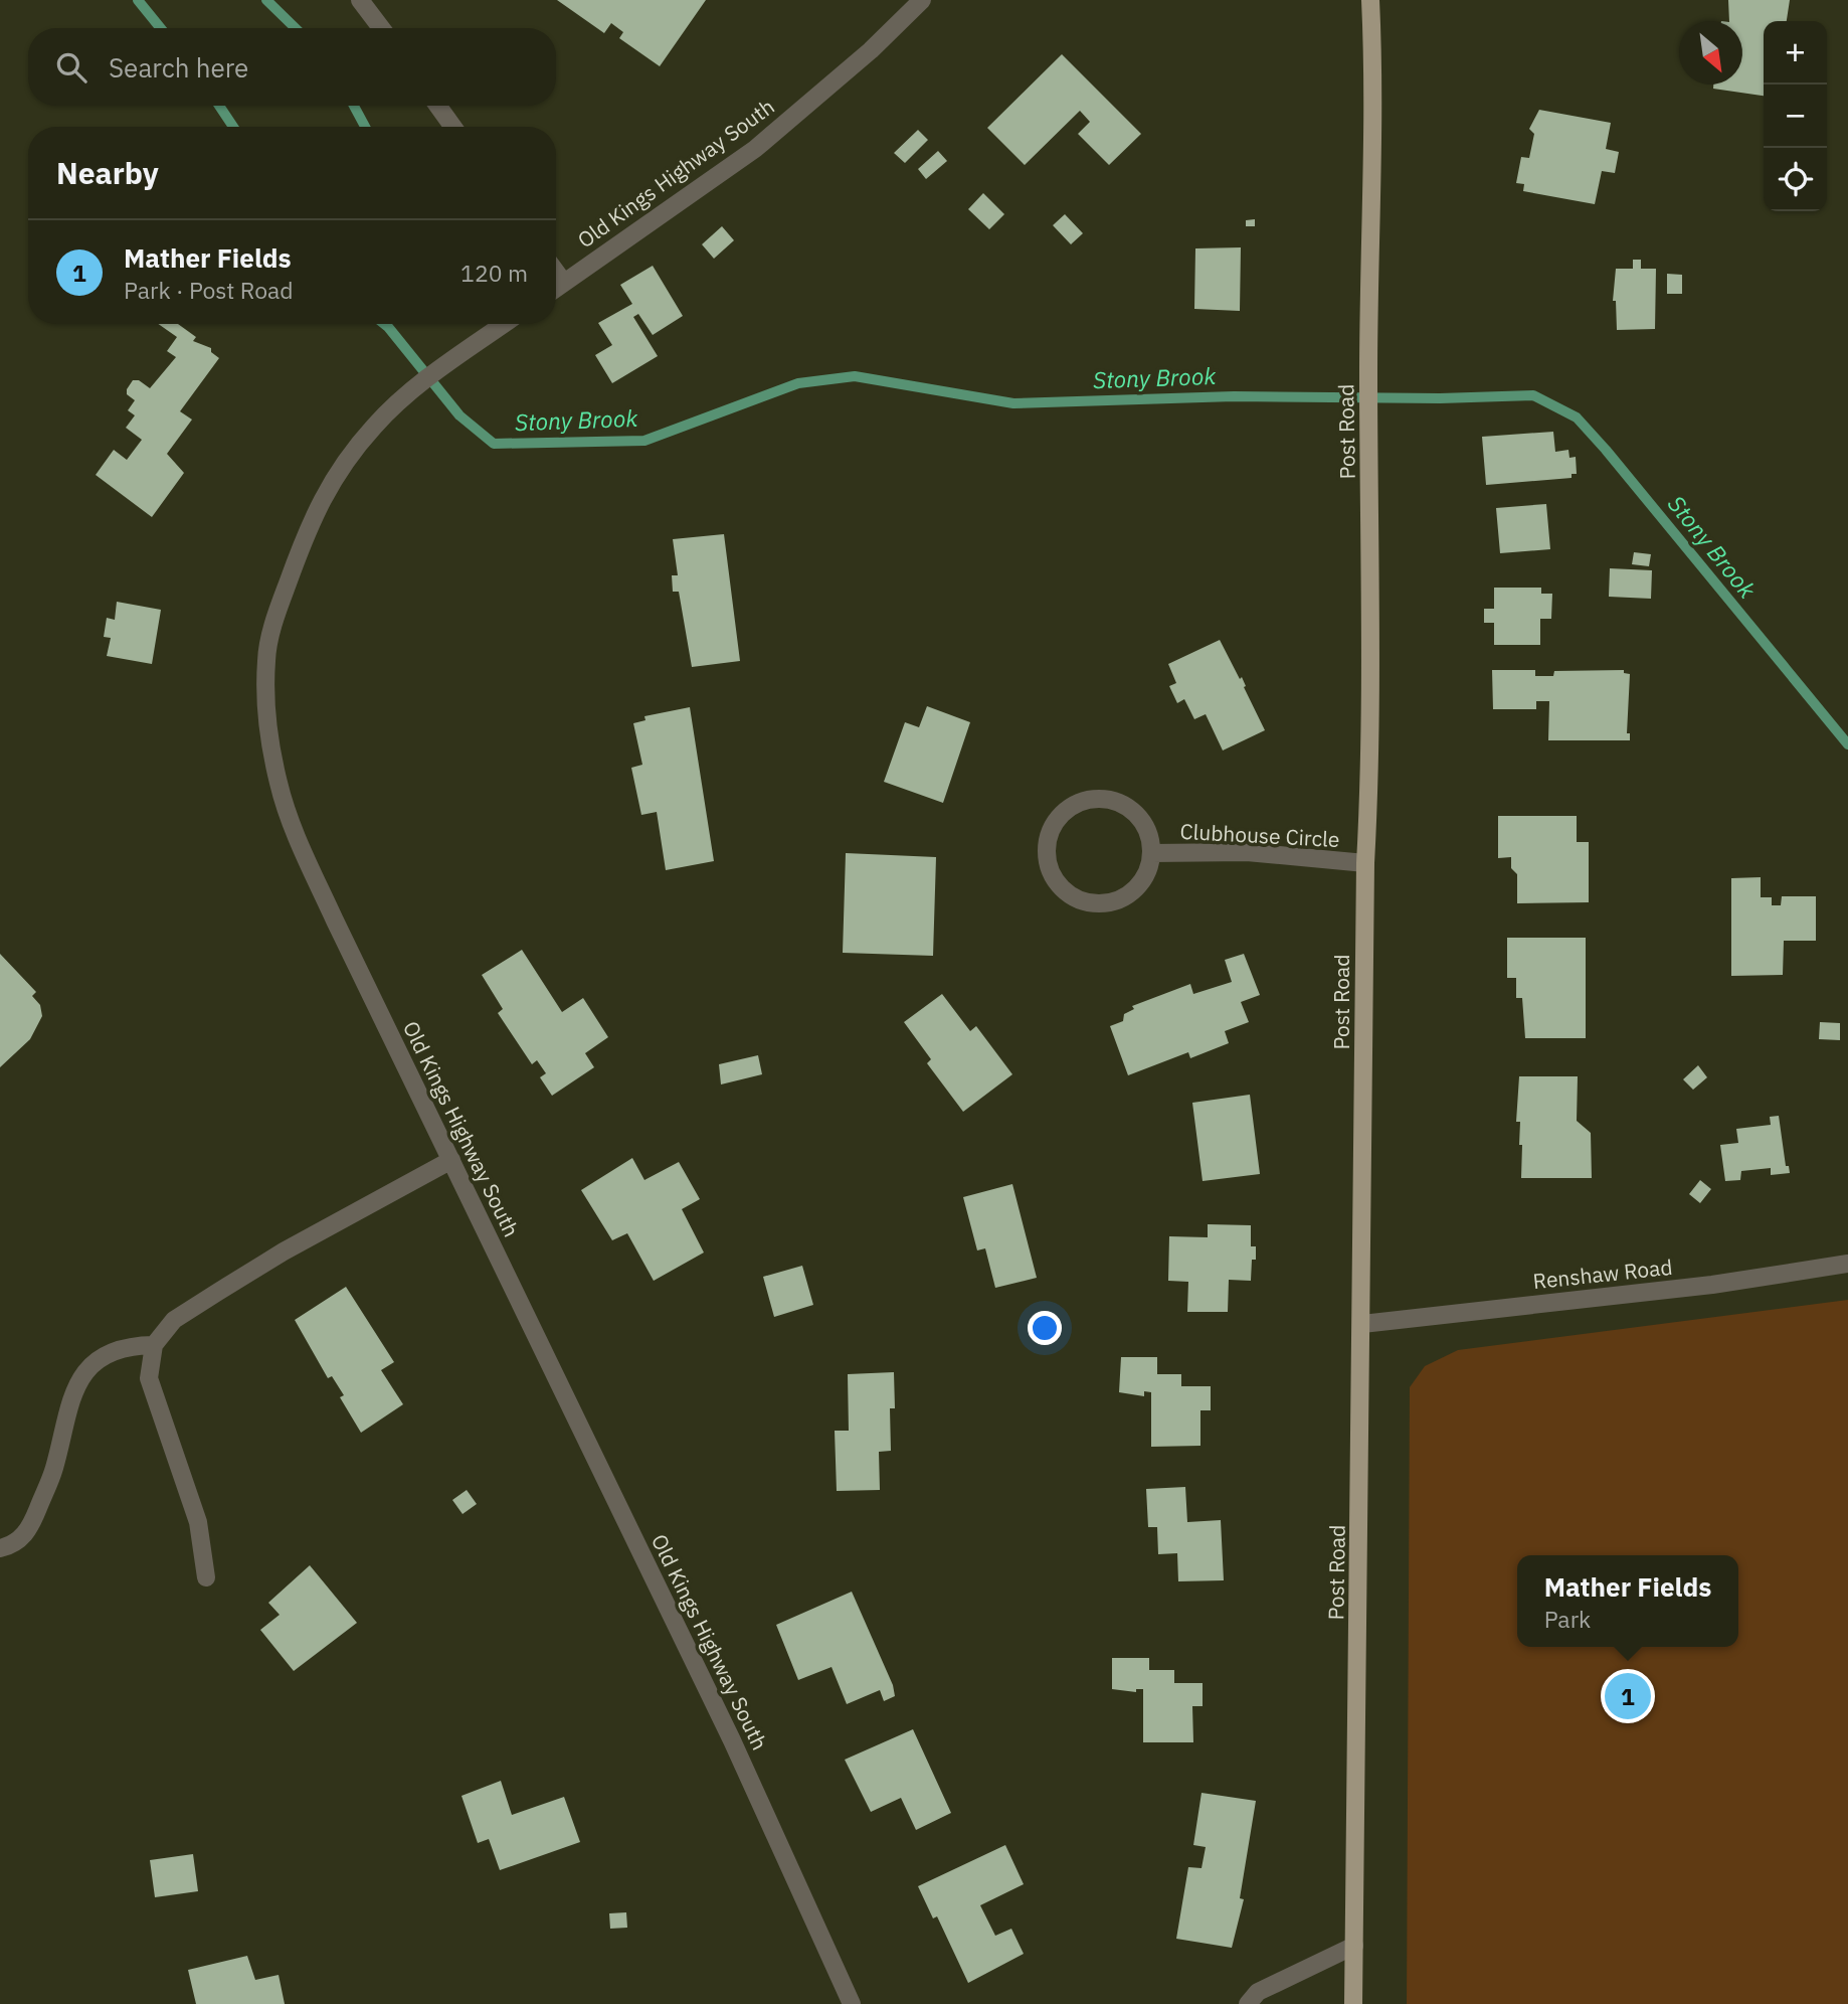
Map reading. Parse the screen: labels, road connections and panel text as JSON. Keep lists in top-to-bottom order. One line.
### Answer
{"streets":{"main road":["Post Road"],"street":["Old Kings Highway South","Clubhouse Circle","Renshaw Road"]},"crossings":[["Post Road","Clubhouse Circle"],["Post Road","Renshaw Road"]],"water":["Stony Brook"],"north":"bottom right","page":{"map_buttons":["+","−"],"search":"Search here","heading":"Nearby","list":[{"mark":"1","name":"Mather Fields","note":"Park · Post Road","value":"120 m"}],"popup":["Mather Fields","Park"],"pins":"1"}}
